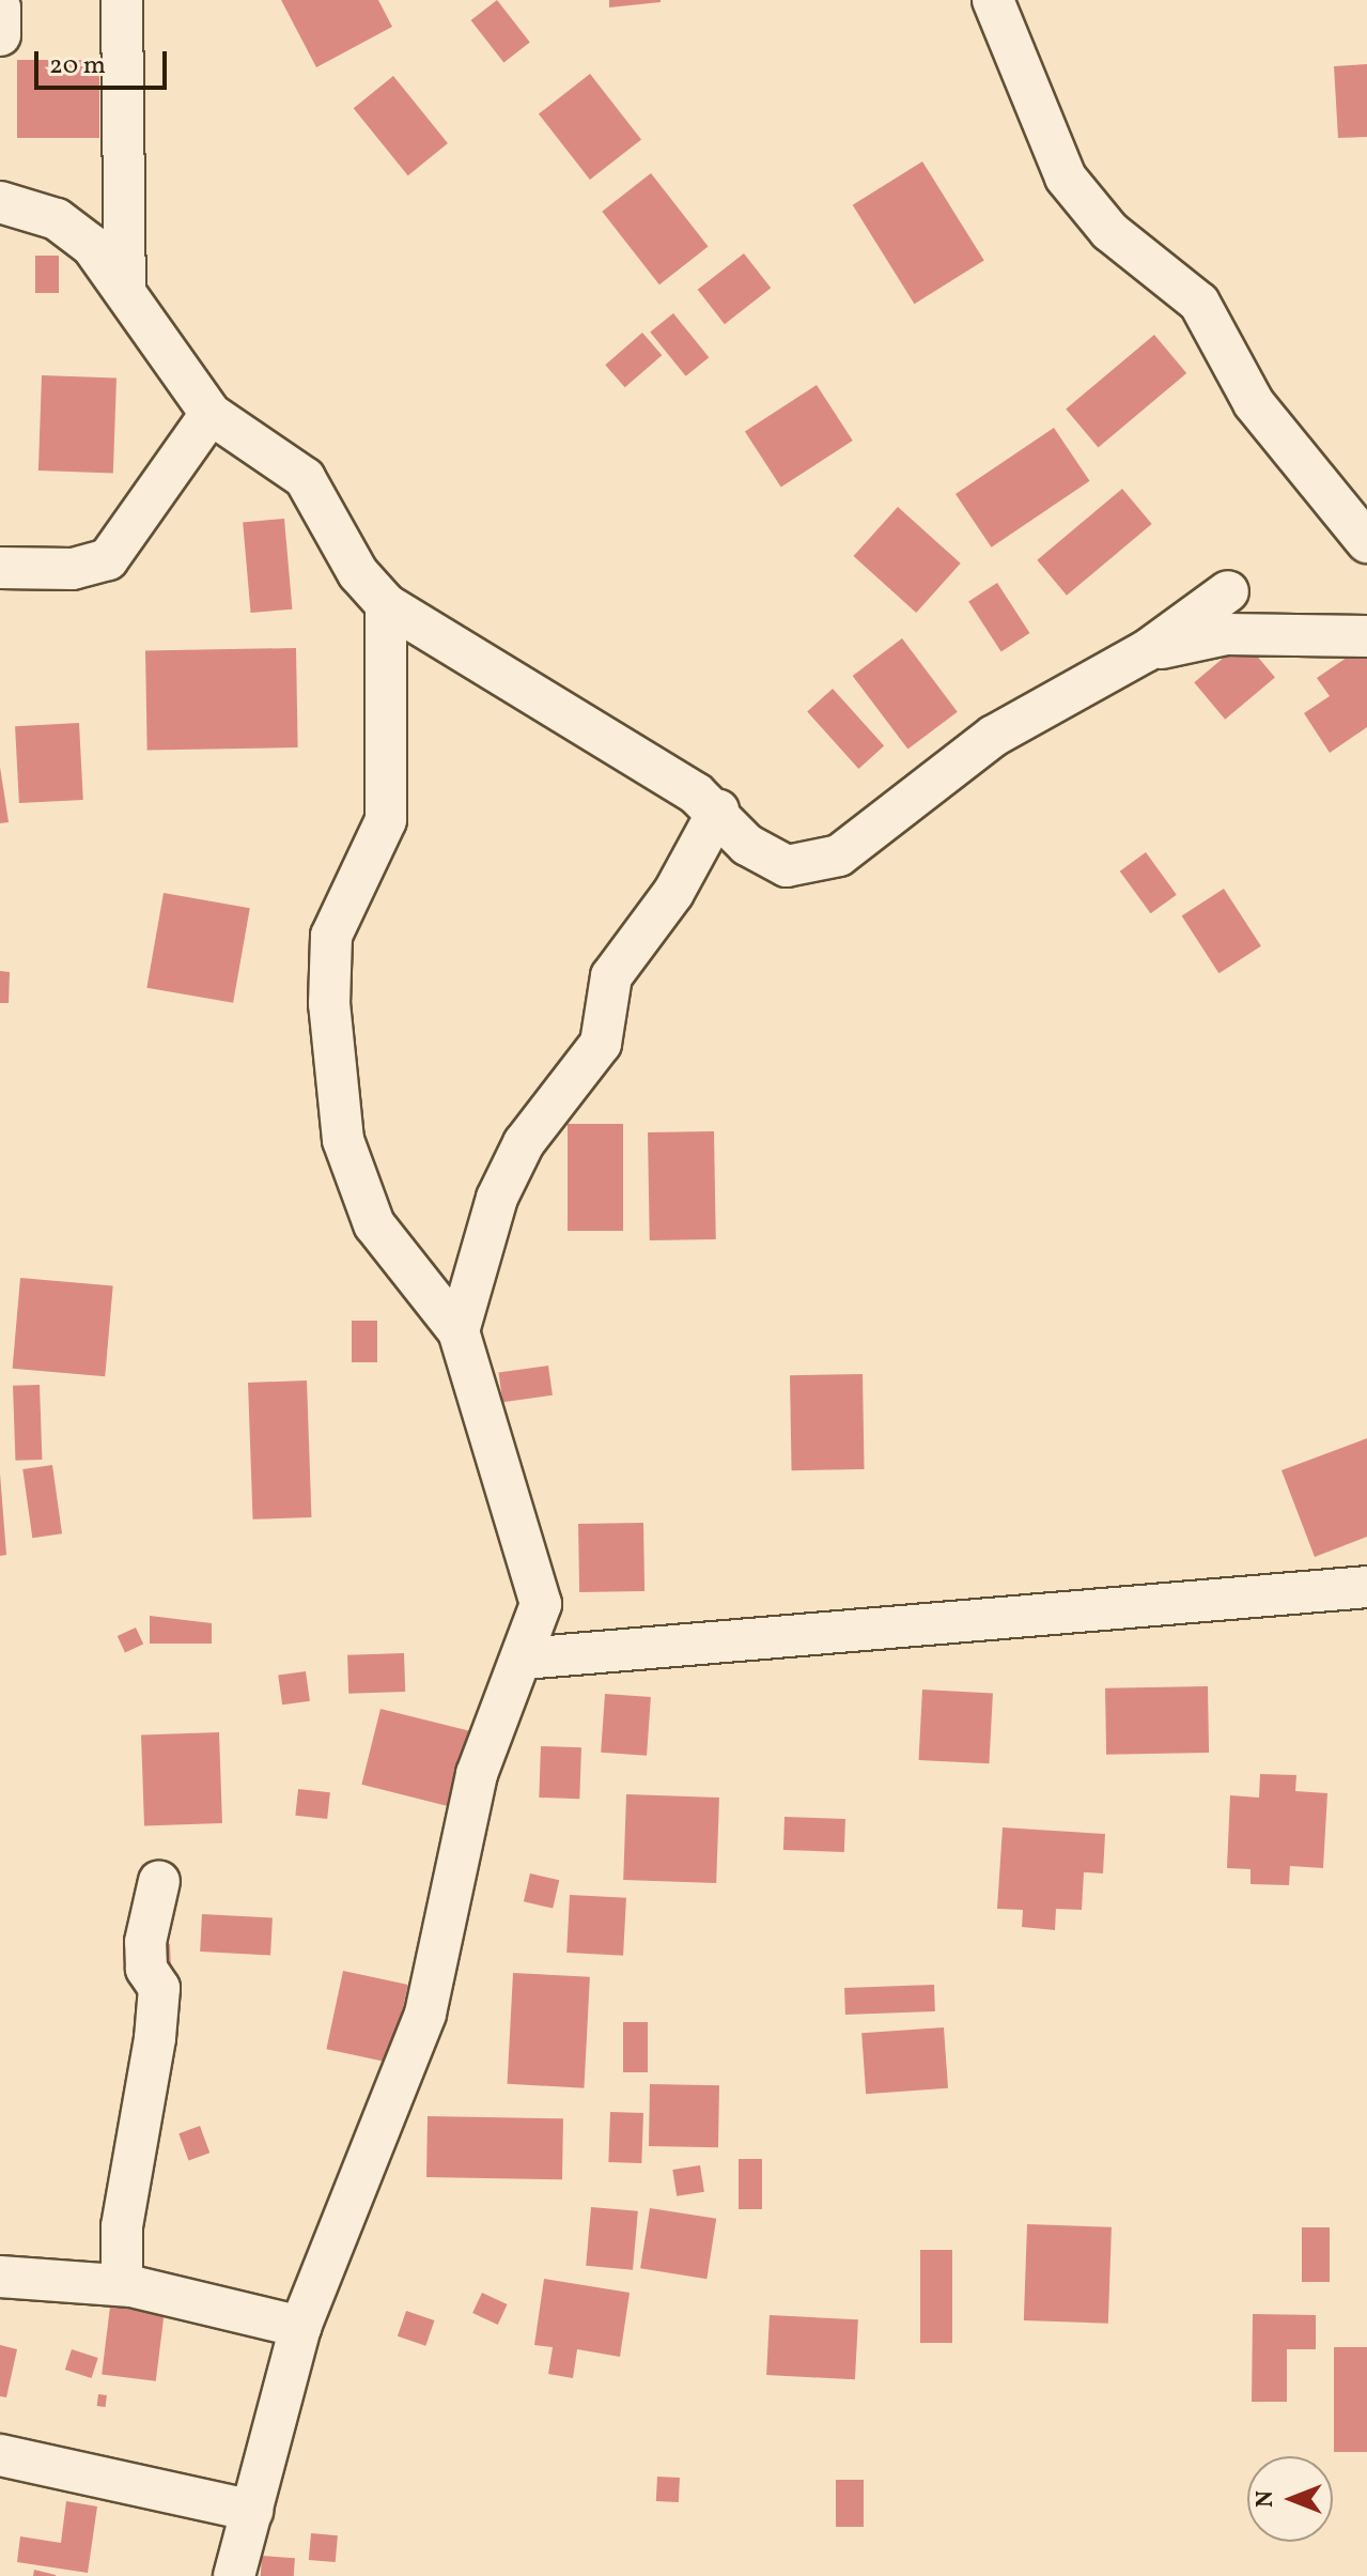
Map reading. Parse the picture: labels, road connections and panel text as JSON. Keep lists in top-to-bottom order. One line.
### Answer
{"scale_bar":"20 m","north":"left"}
